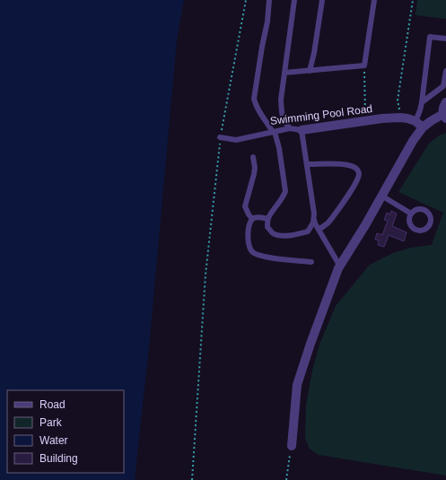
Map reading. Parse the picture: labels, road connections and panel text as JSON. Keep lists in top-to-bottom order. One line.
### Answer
{"streets":{"street":["Swimming Pool Road"]},"legend":["Road","Park","Water","Building"]}
